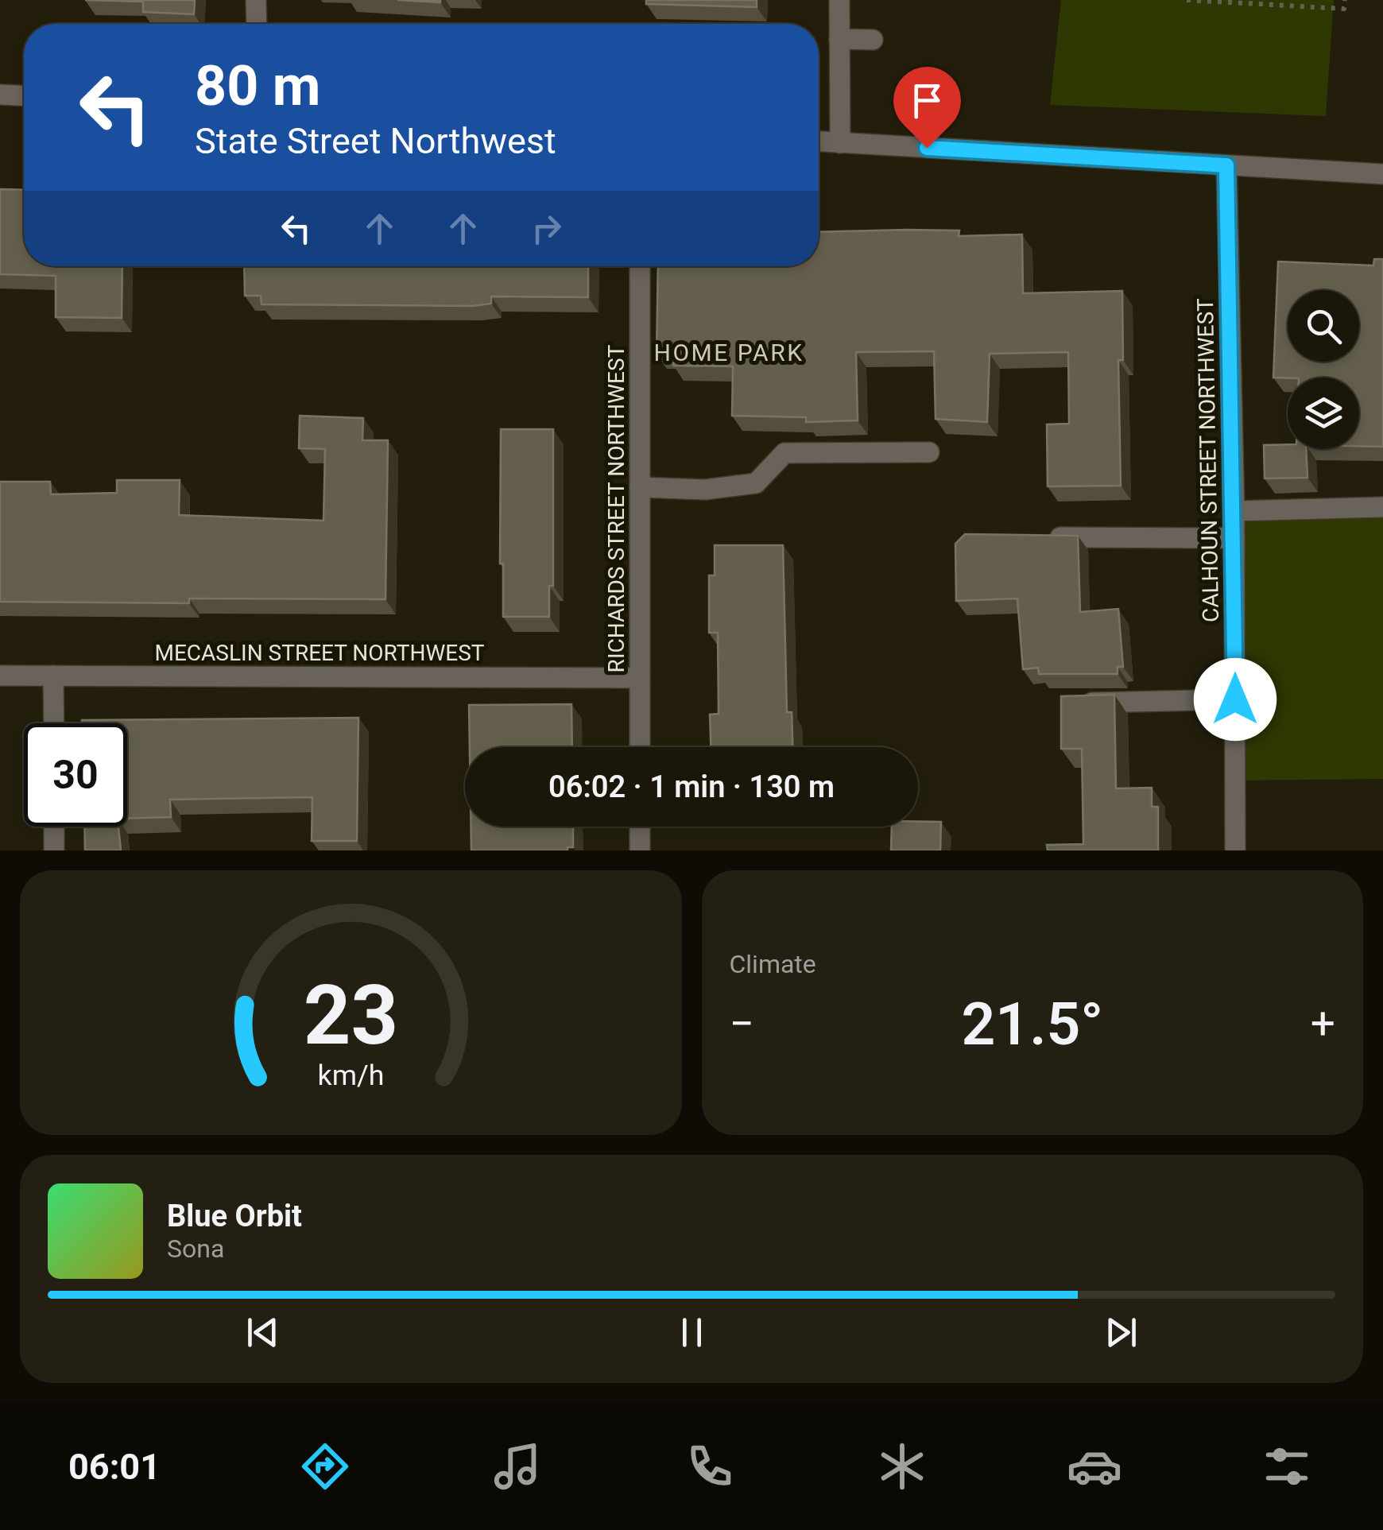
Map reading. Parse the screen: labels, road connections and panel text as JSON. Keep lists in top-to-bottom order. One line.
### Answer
{"streets":{"street":["CALHOUN STREET NORTHWEST","RICHARDS STREET NORTHWEST","MECASLIN STREET NORTHWEST"]},"crossings":[["RICHARDS STREET NORTHWEST","MECASLIN STREET NORTHWEST"]],"districts":["HOME PARK"],"page":{"turn":["80 m","State Street Northwest"],"limit":"30","trip":"06:02 · 1 min · 130 m","tile":"Climate","heat":["−","21.5°","+"],"song":["Blue Orbit","Sona"],"tabs":"06:01","gauge":["23","km/h"]}}
